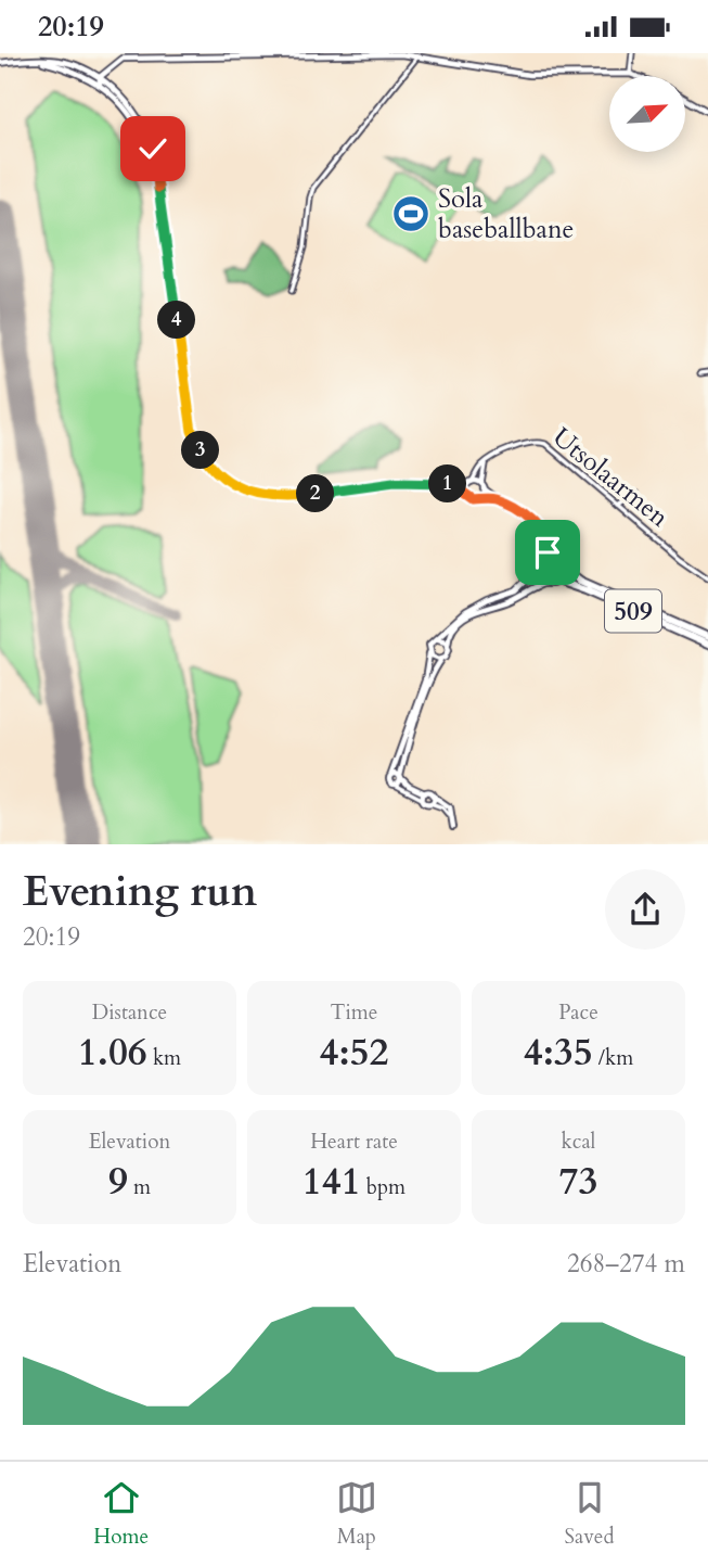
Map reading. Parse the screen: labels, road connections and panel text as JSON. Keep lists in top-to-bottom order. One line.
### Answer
{"streets":{"highway":["509"],"street":["Utsolaarmen"]},"places":{"sports":["Sola baseballbane"]},"north":"top right","page":{"status":"20:19","pins":["4","3","1","2"],"heading":["Evening run","20:19"],"stats":[["Distance","1.06 km"],["Time","4:52"],["Pace","4:35 /km"],["Elevation","9 m"],["Heart rate","141 bpm"],["kcal","73"]],"chart":["Elevation","268–274 m"],"tabs":["Home","Map","Saved"]}}
